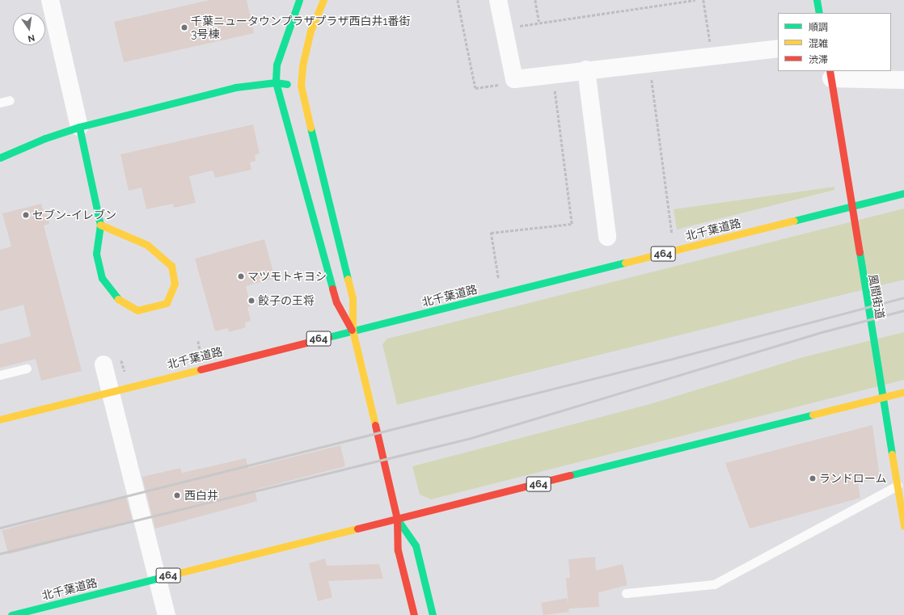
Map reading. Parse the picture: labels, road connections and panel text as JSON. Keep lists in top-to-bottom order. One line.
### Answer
{"streets":{"main road":["北千葉道路","464","風間街道"]},"places":["千葉ニュータウンプラザプラザ西白井1番街 3号棟","セブン-イレブン","マツモトキヨシ","餃子の王将","ランドローム","西白井"],"legend":["順調","混雑","渋滞"],"north":"bottom"}
